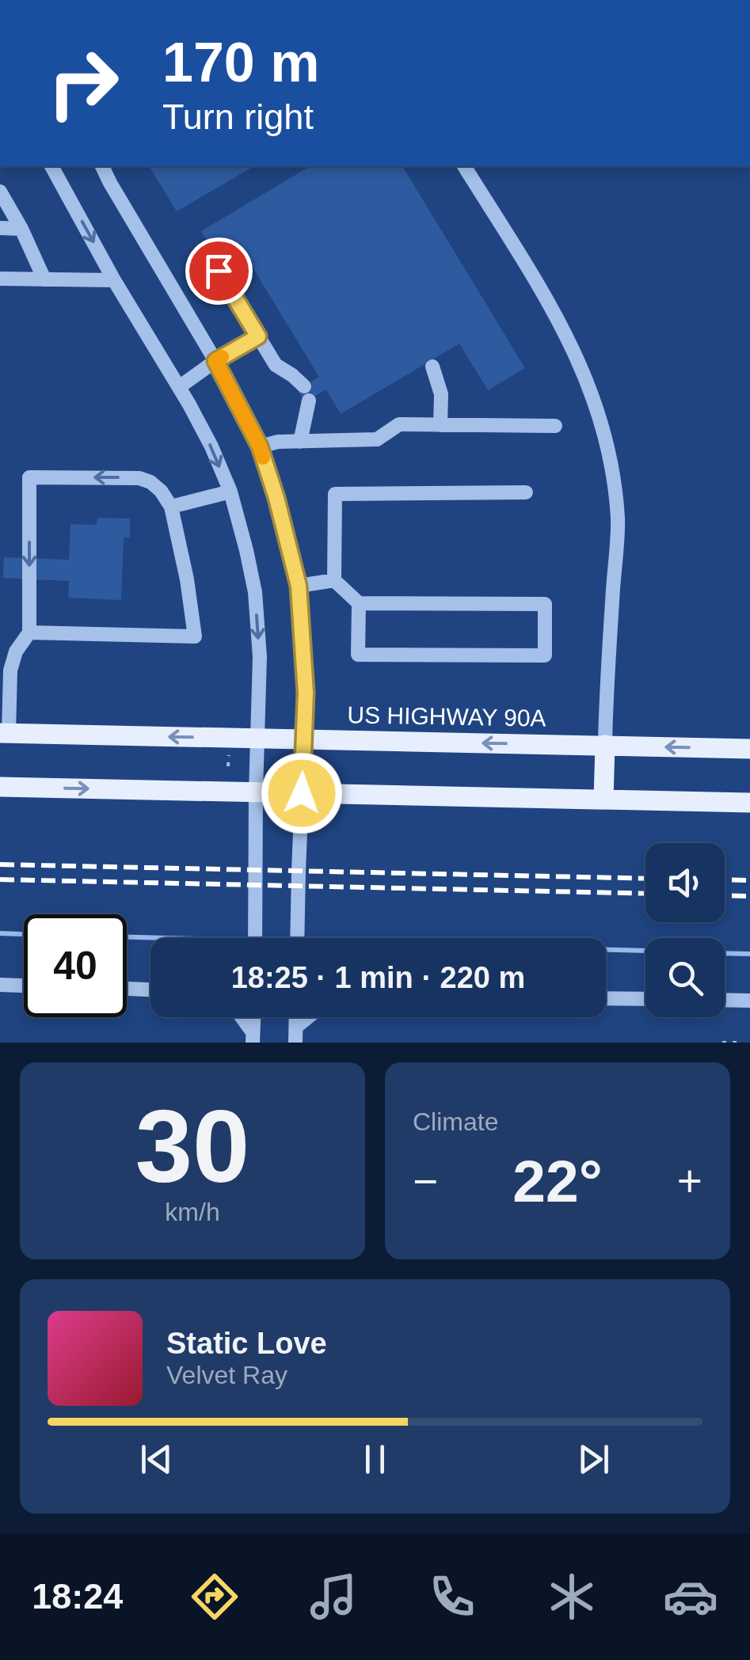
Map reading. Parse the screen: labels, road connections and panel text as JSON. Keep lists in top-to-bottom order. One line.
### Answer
{"streets":{"main road":["US HIGHWAY 90A"]},"page":{"turn":["170 m","Turn right"],"limit":"40","trip":"18:25 · 1 min · 220 m","tile":[["30","km/h"],"Climate"],"heat":["−","22°","+"],"song":["Static Love","Velvet Ray"],"tabs":"18:24"}}
